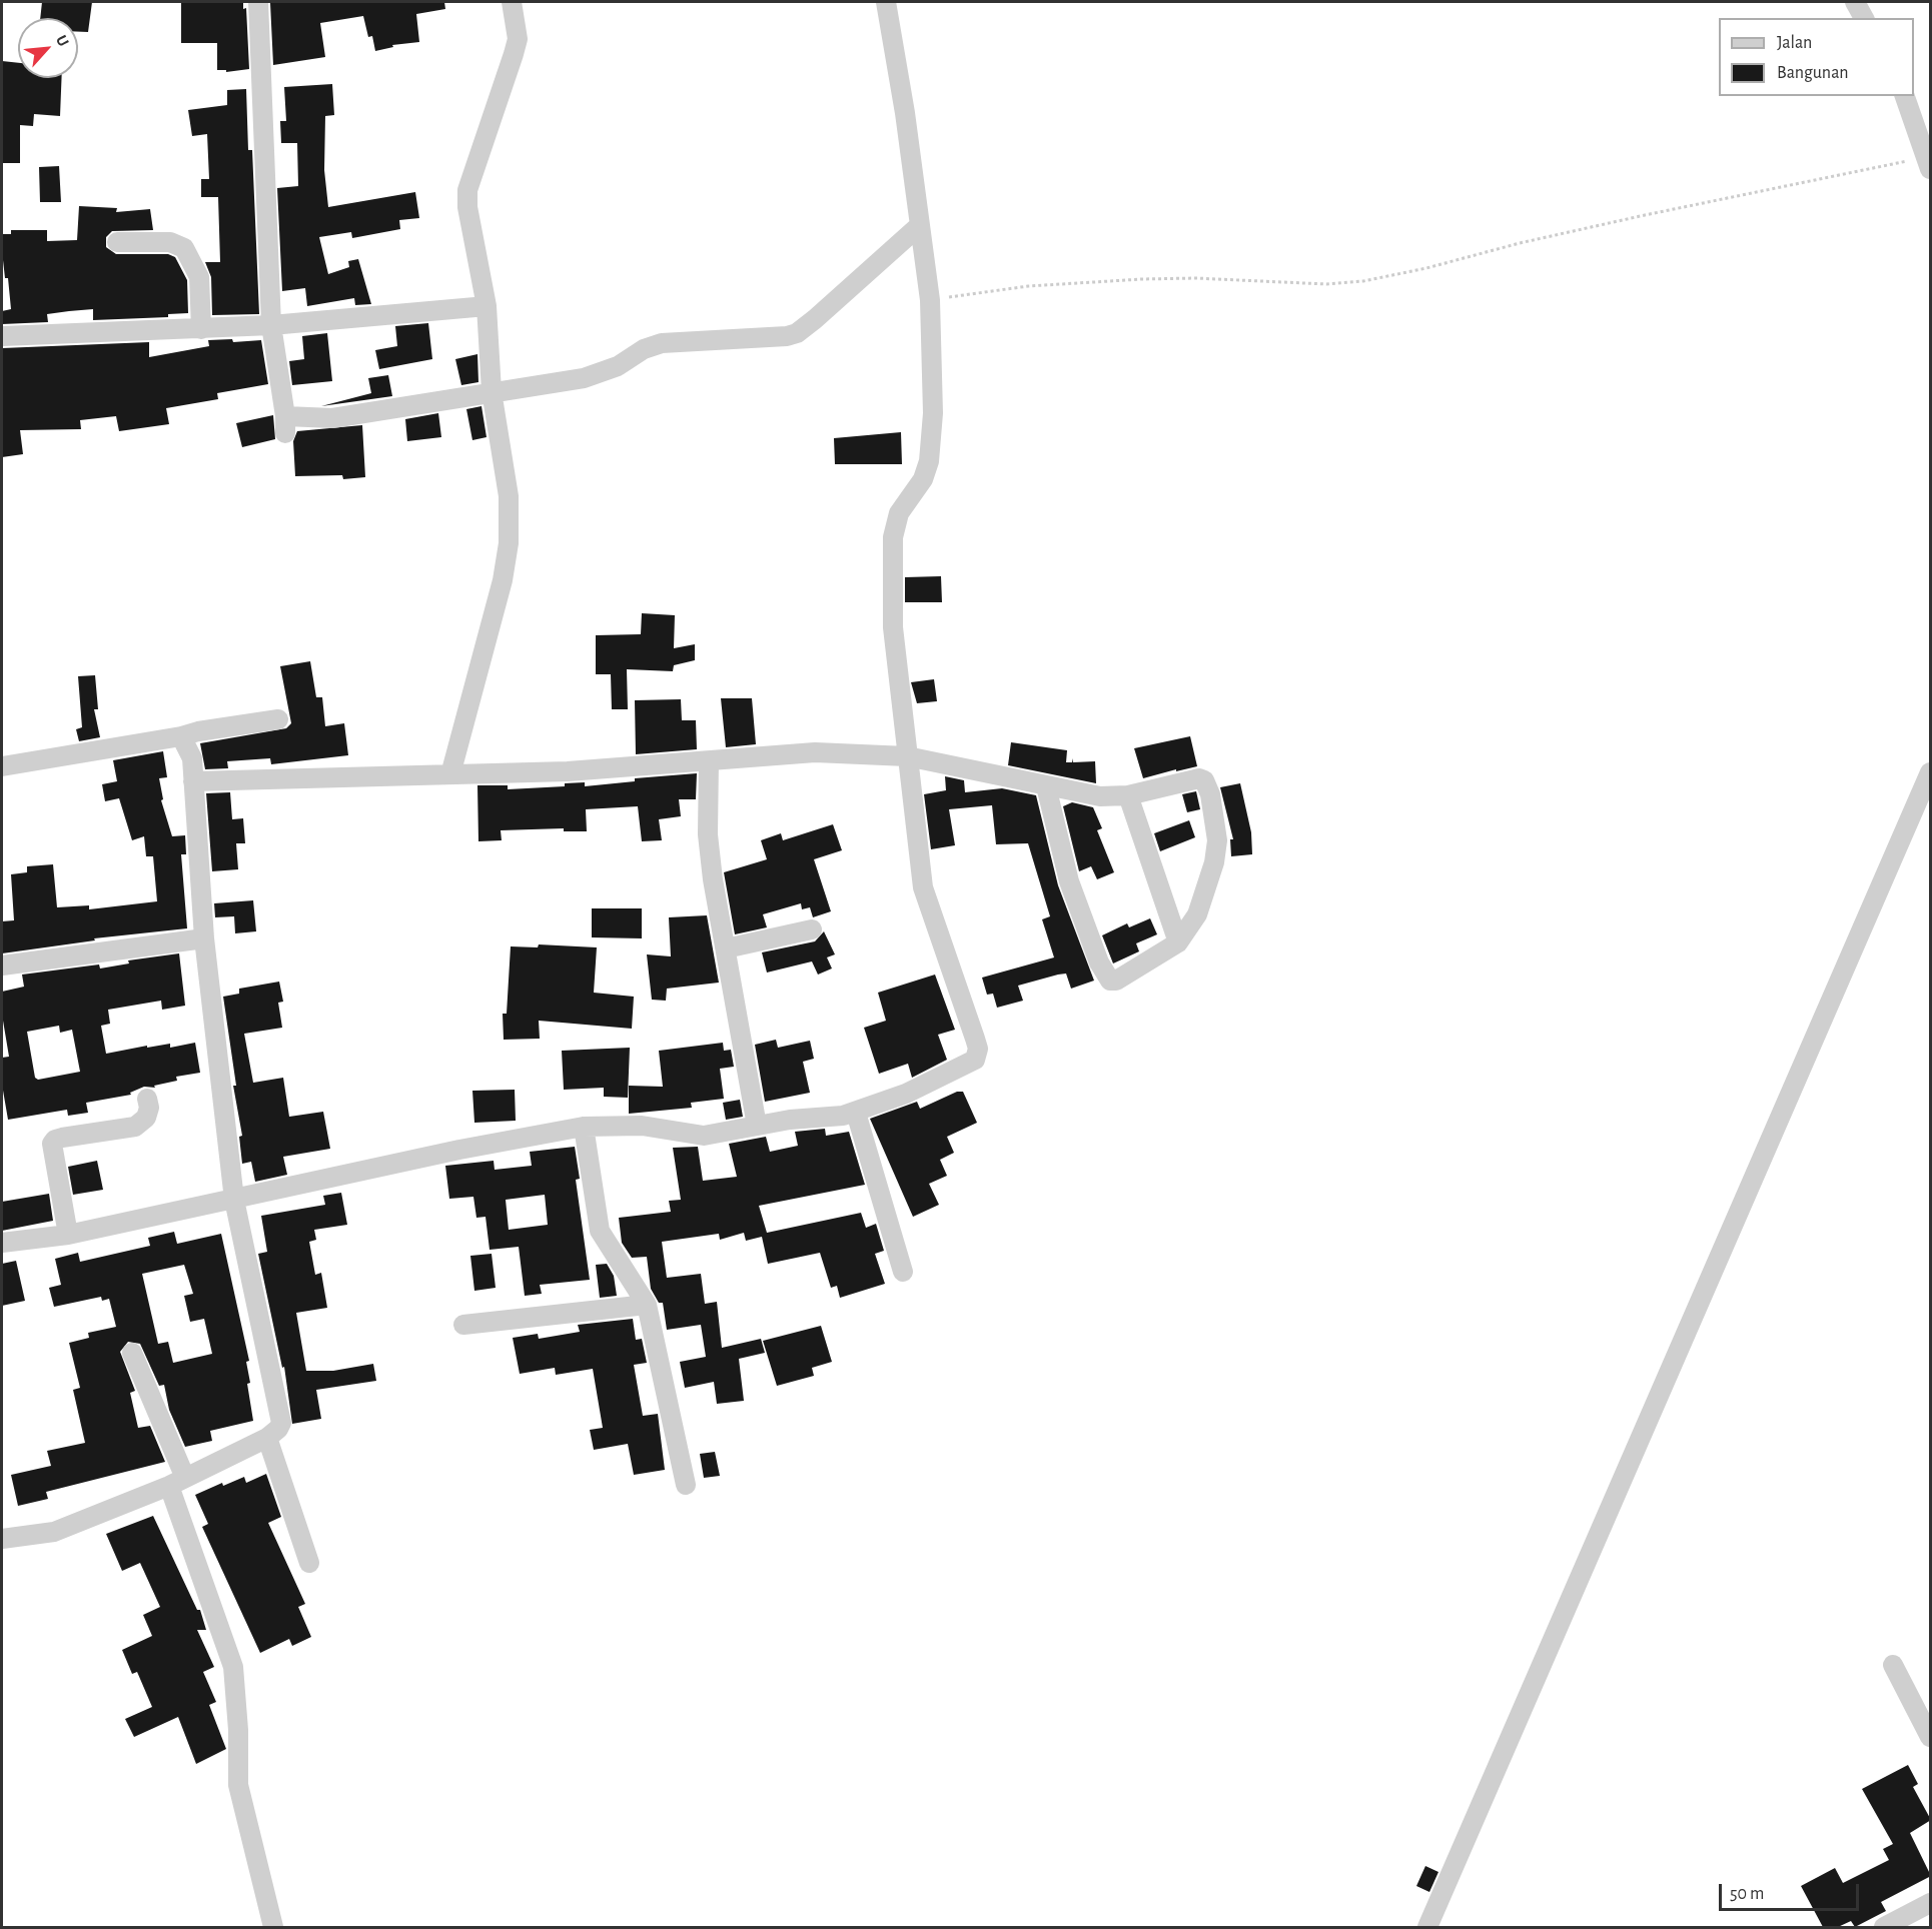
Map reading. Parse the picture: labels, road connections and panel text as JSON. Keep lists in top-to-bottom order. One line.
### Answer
{"legend":["Jalan","Bangunan"],"scale_bar":"50 m","north":"top right"}
